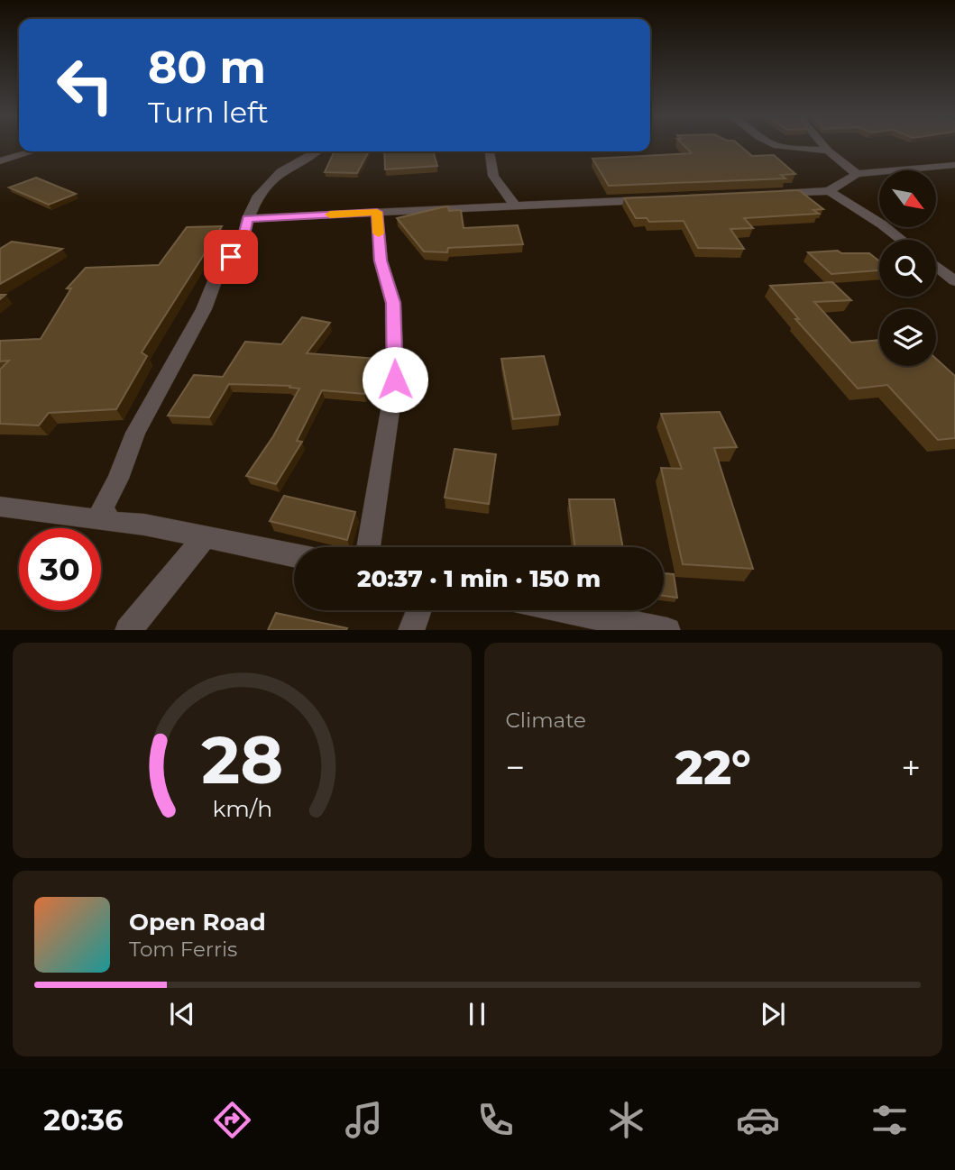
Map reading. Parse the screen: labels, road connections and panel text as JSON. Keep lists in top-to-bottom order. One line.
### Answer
{"north":"bottom right","page":{"turn":["80 m","Turn left"],"limit":"30","trip":"20:37 · 1 min · 150 m","tile":"Climate","heat":["−","22°","+"],"song":["Open Road","Tom Ferris"],"tabs":"20:36","gauge":["28","km/h"]}}
